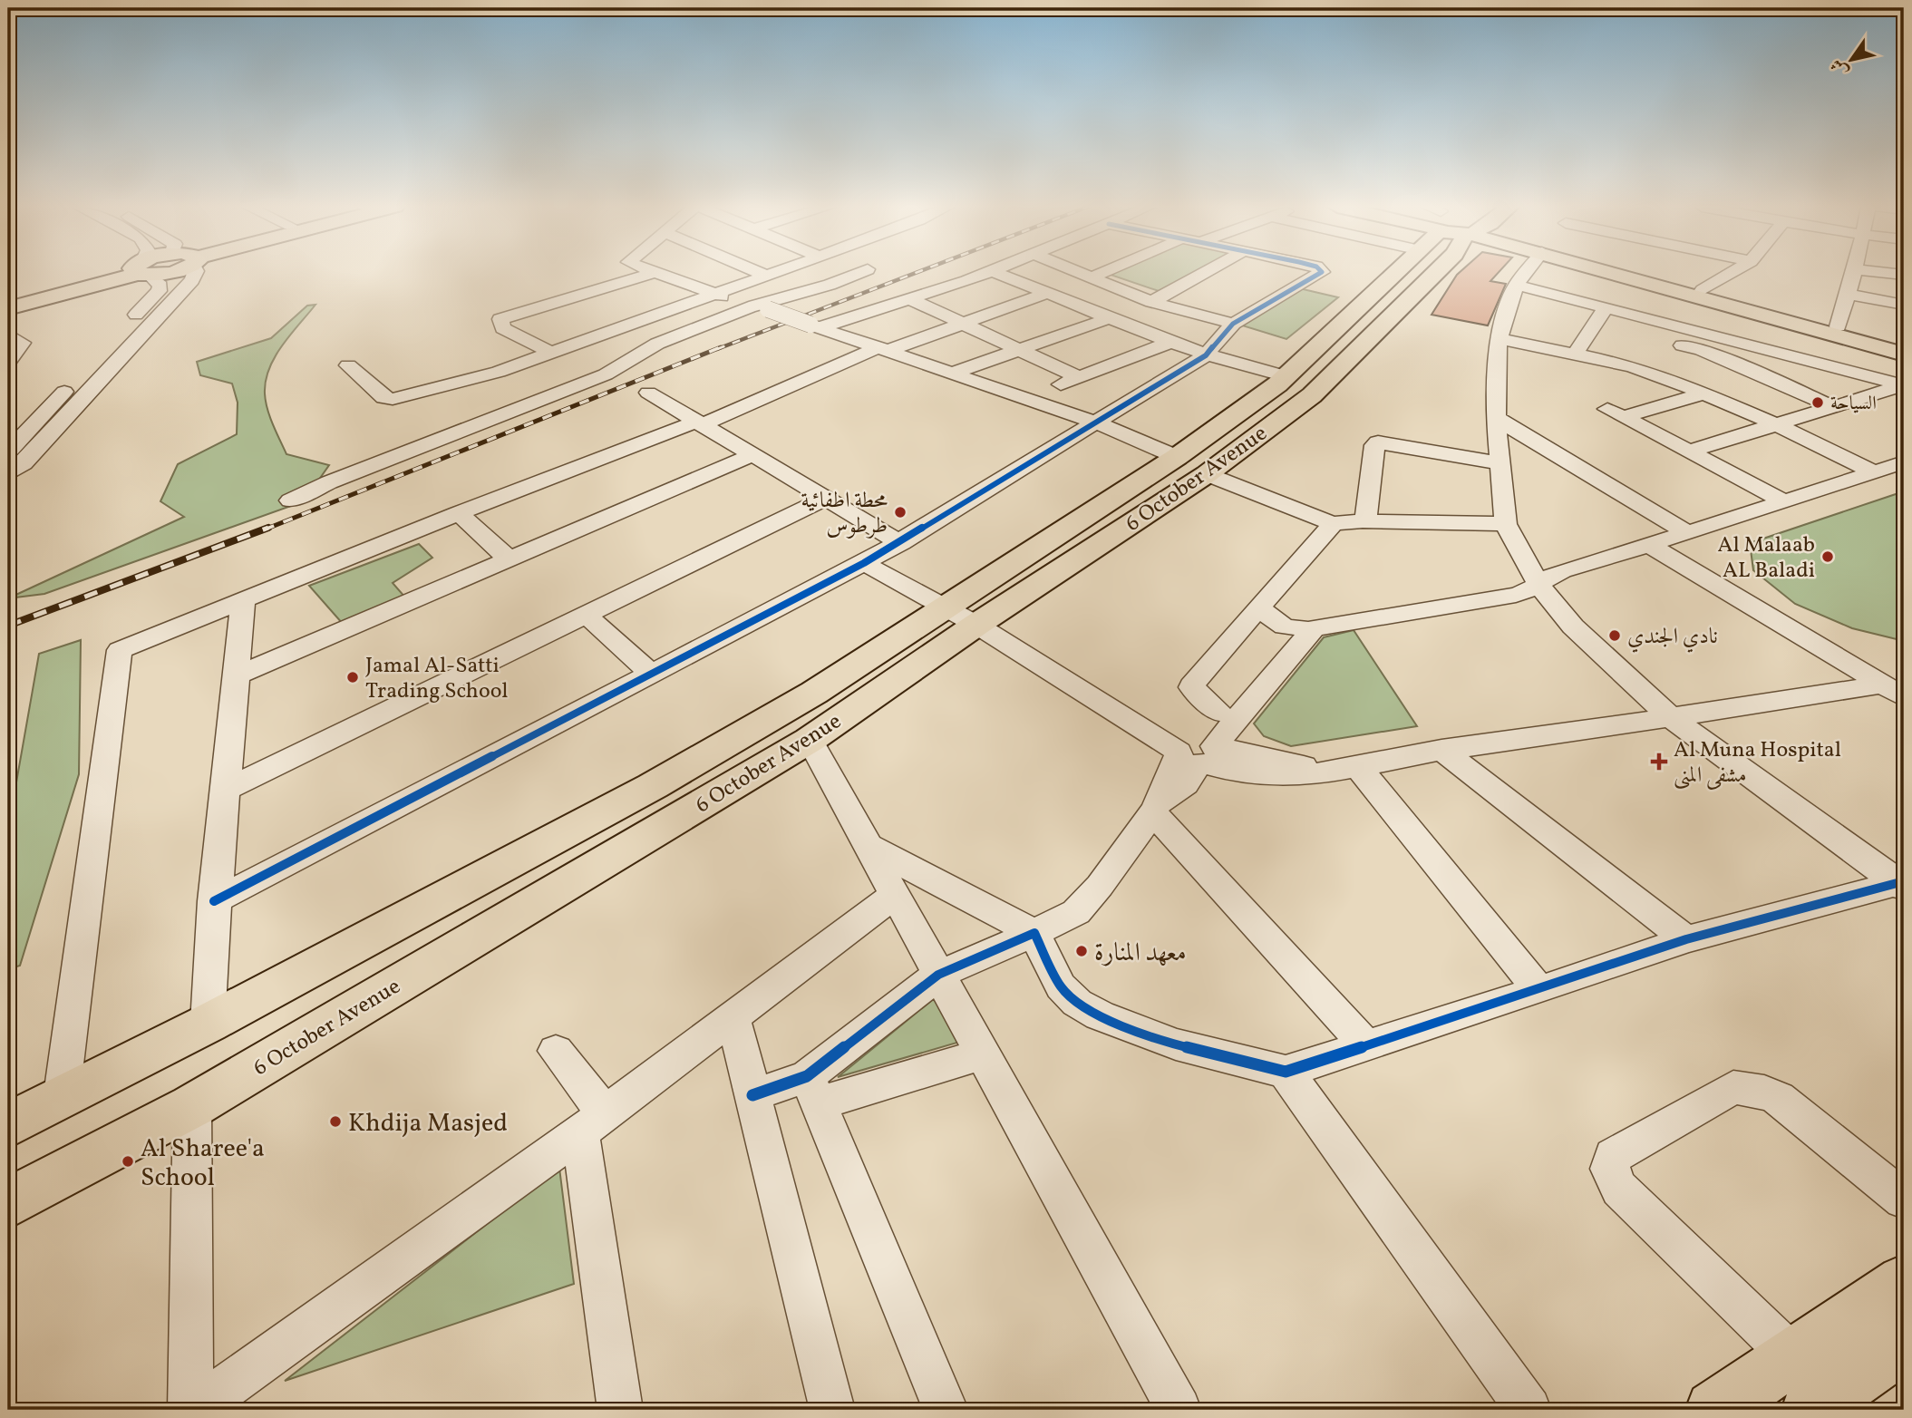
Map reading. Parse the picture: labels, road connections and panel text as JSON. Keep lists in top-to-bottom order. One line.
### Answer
{"streets":{"main road":["6 October Avenue"]},"places":{"other":["السياحة","محطة اطفائية طرطوس","Al Malaab AL Baladi","نادي الجندي","Jamal Al-Satti Trading School","معهد المنارة","Khdija Masjed","Al Sharee'a School"],"health":["Al Muna Hospital مشفى المنى"]},"north":"bottom left"}
